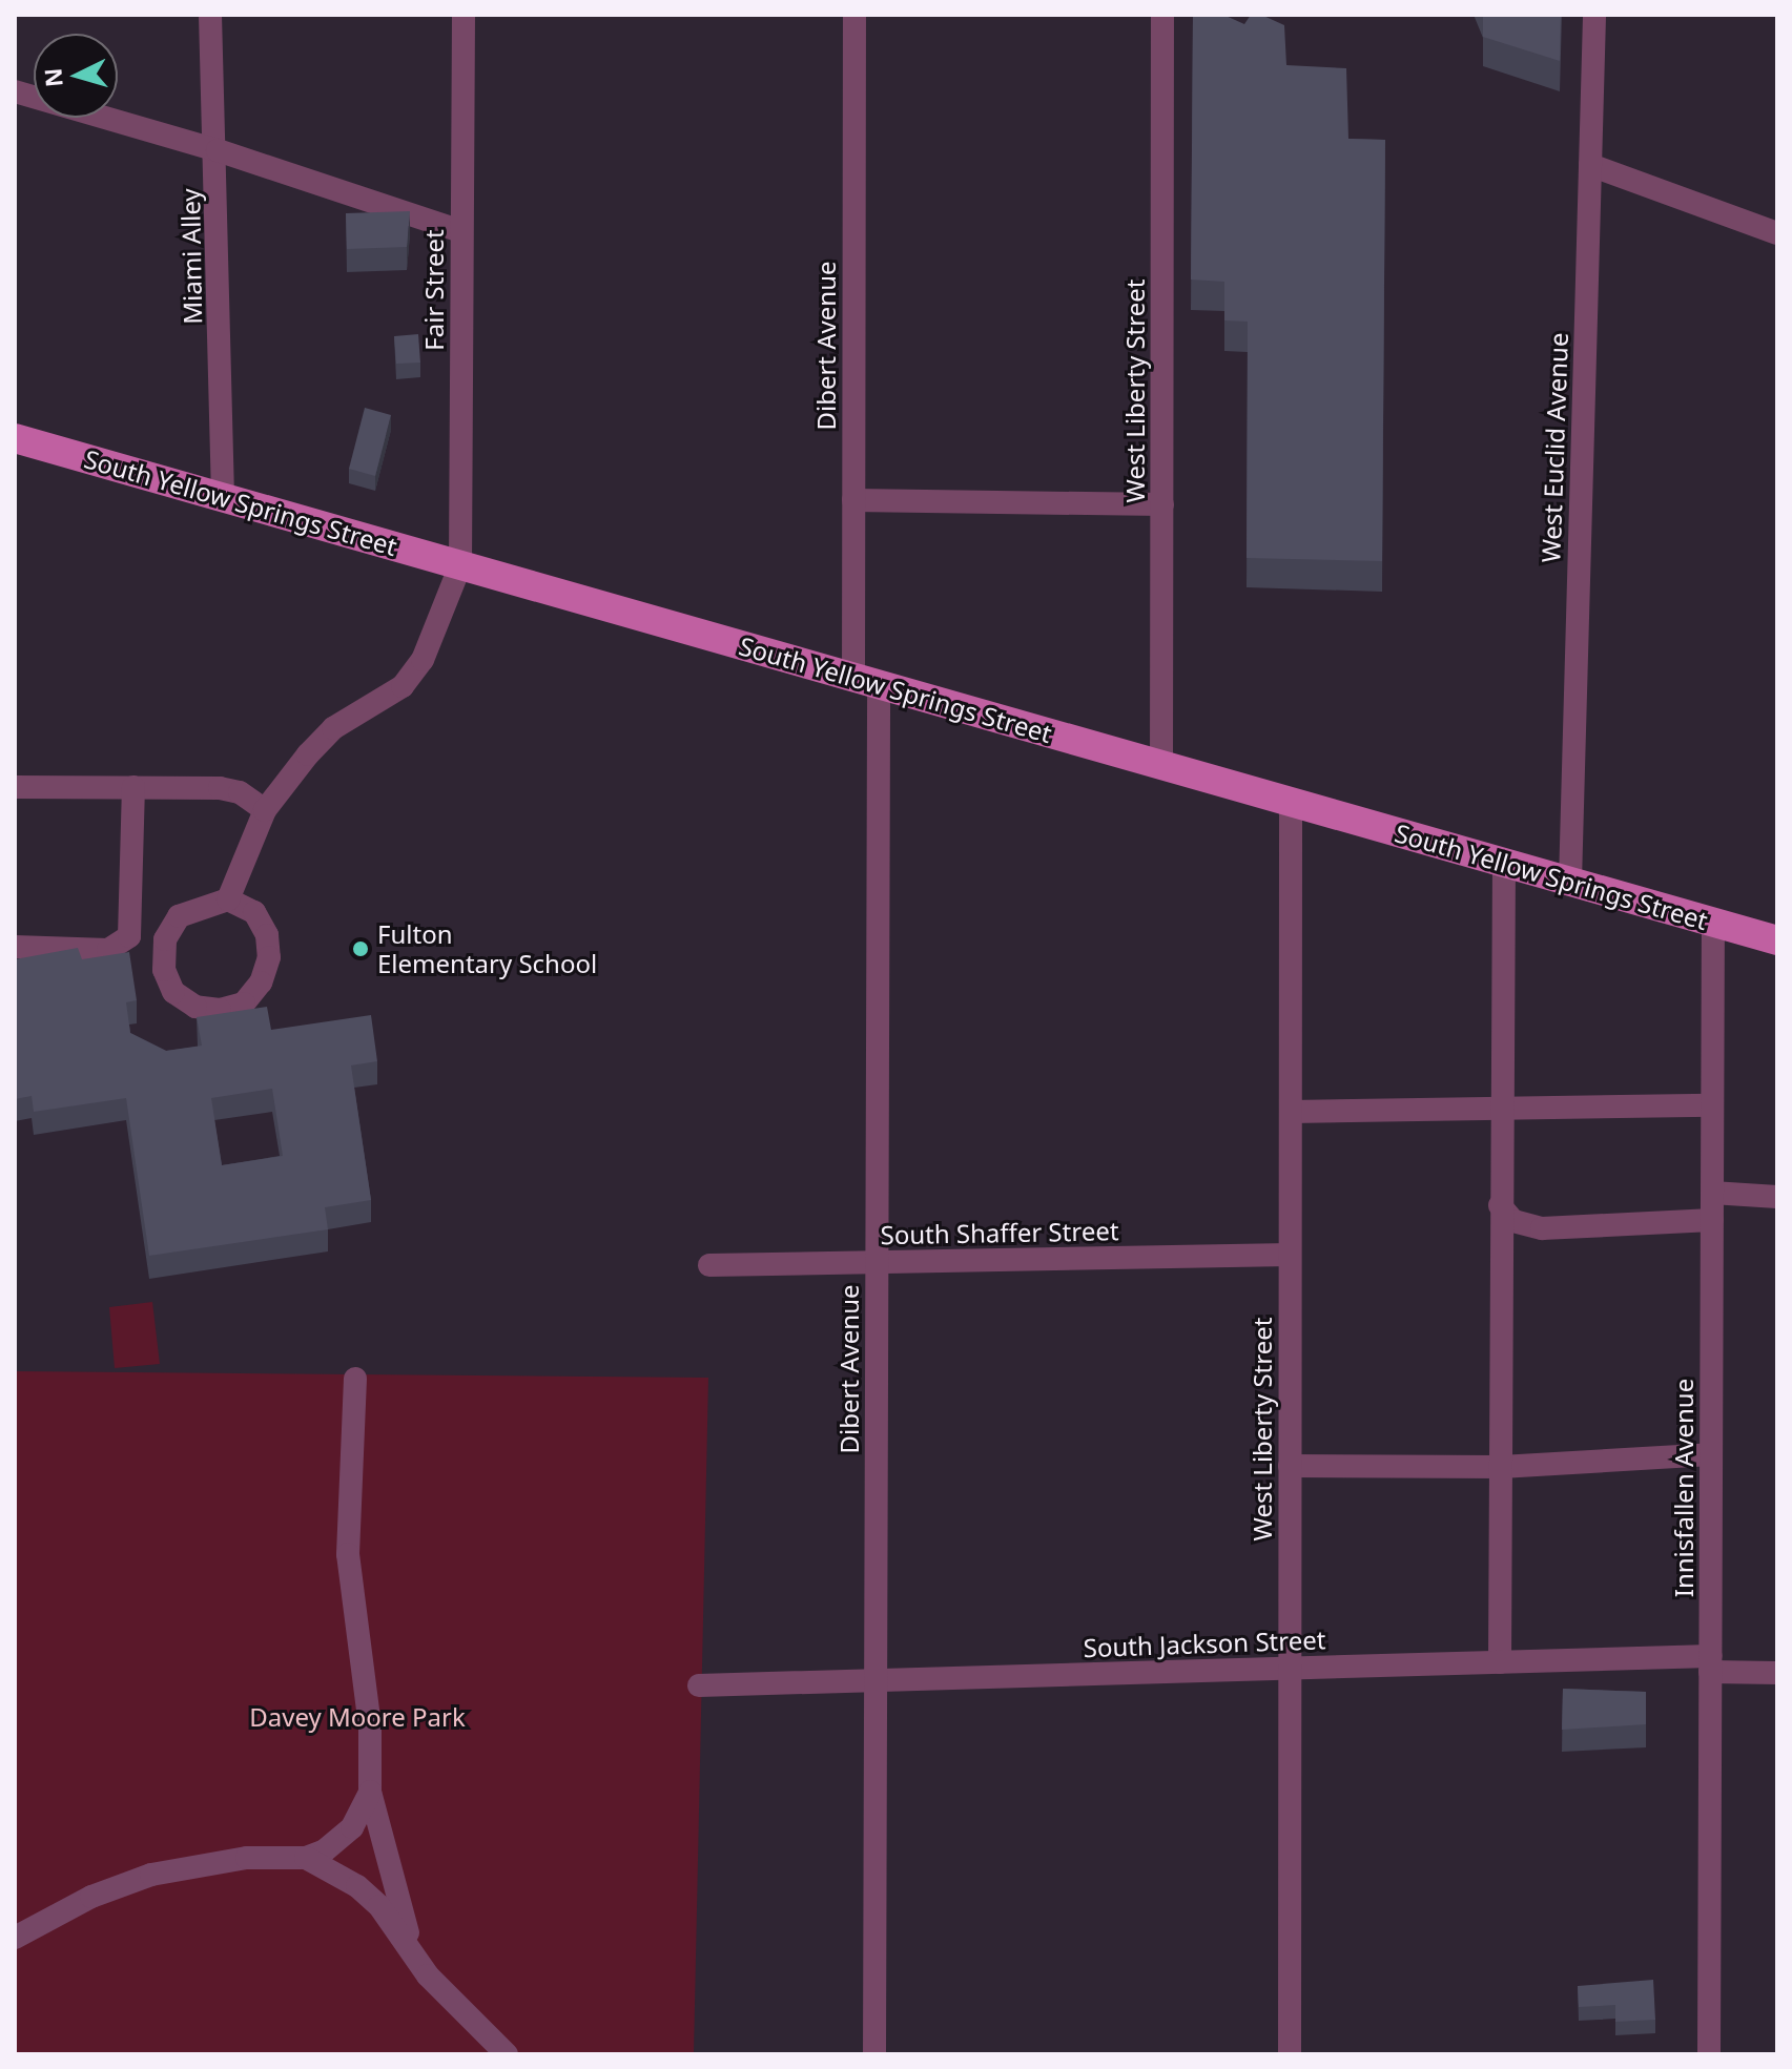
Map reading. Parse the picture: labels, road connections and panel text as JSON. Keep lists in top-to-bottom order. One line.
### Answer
{"streets":{"main road":["South Yellow Springs Street"],"street":["Miami Alley","Fair Street","Dibert Avenue","West Liberty Street","West Euclid Avenue","South Shaffer Street","Innisfallen Avenue","South Jackson Street"]},"crossings":[["Miami Alley","South Yellow Springs Street"],["Fair Street","South Yellow Springs Street"],["Dibert Avenue","South Yellow Springs Street"],["Dibert Avenue","South Shaffer Street"],["Dibert Avenue","South Jackson Street"],["West Liberty Street","South Yellow Springs Street"],["West Liberty Street","South Shaffer Street"],["West Liberty Street","South Jackson Street"],["West Euclid Avenue","South Yellow Springs Street"],["South Yellow Springs Street","Innisfallen Avenue"],["Innisfallen Avenue","South Jackson Street"]],"parks":["Davey Moore Park"],"places":["Fulton Elementary School"],"north":"left"}
